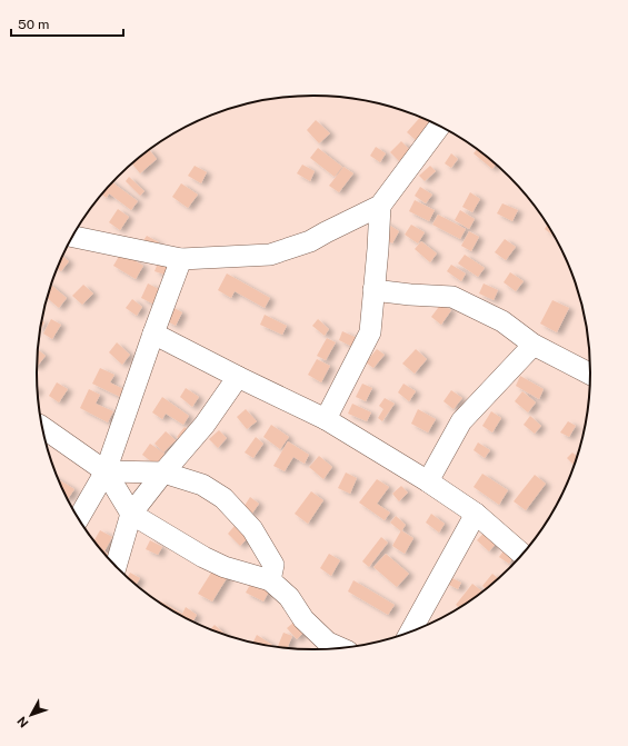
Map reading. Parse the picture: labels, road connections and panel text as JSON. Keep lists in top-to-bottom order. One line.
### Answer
{"scale_bar":"50 m","north":"bottom left"}
